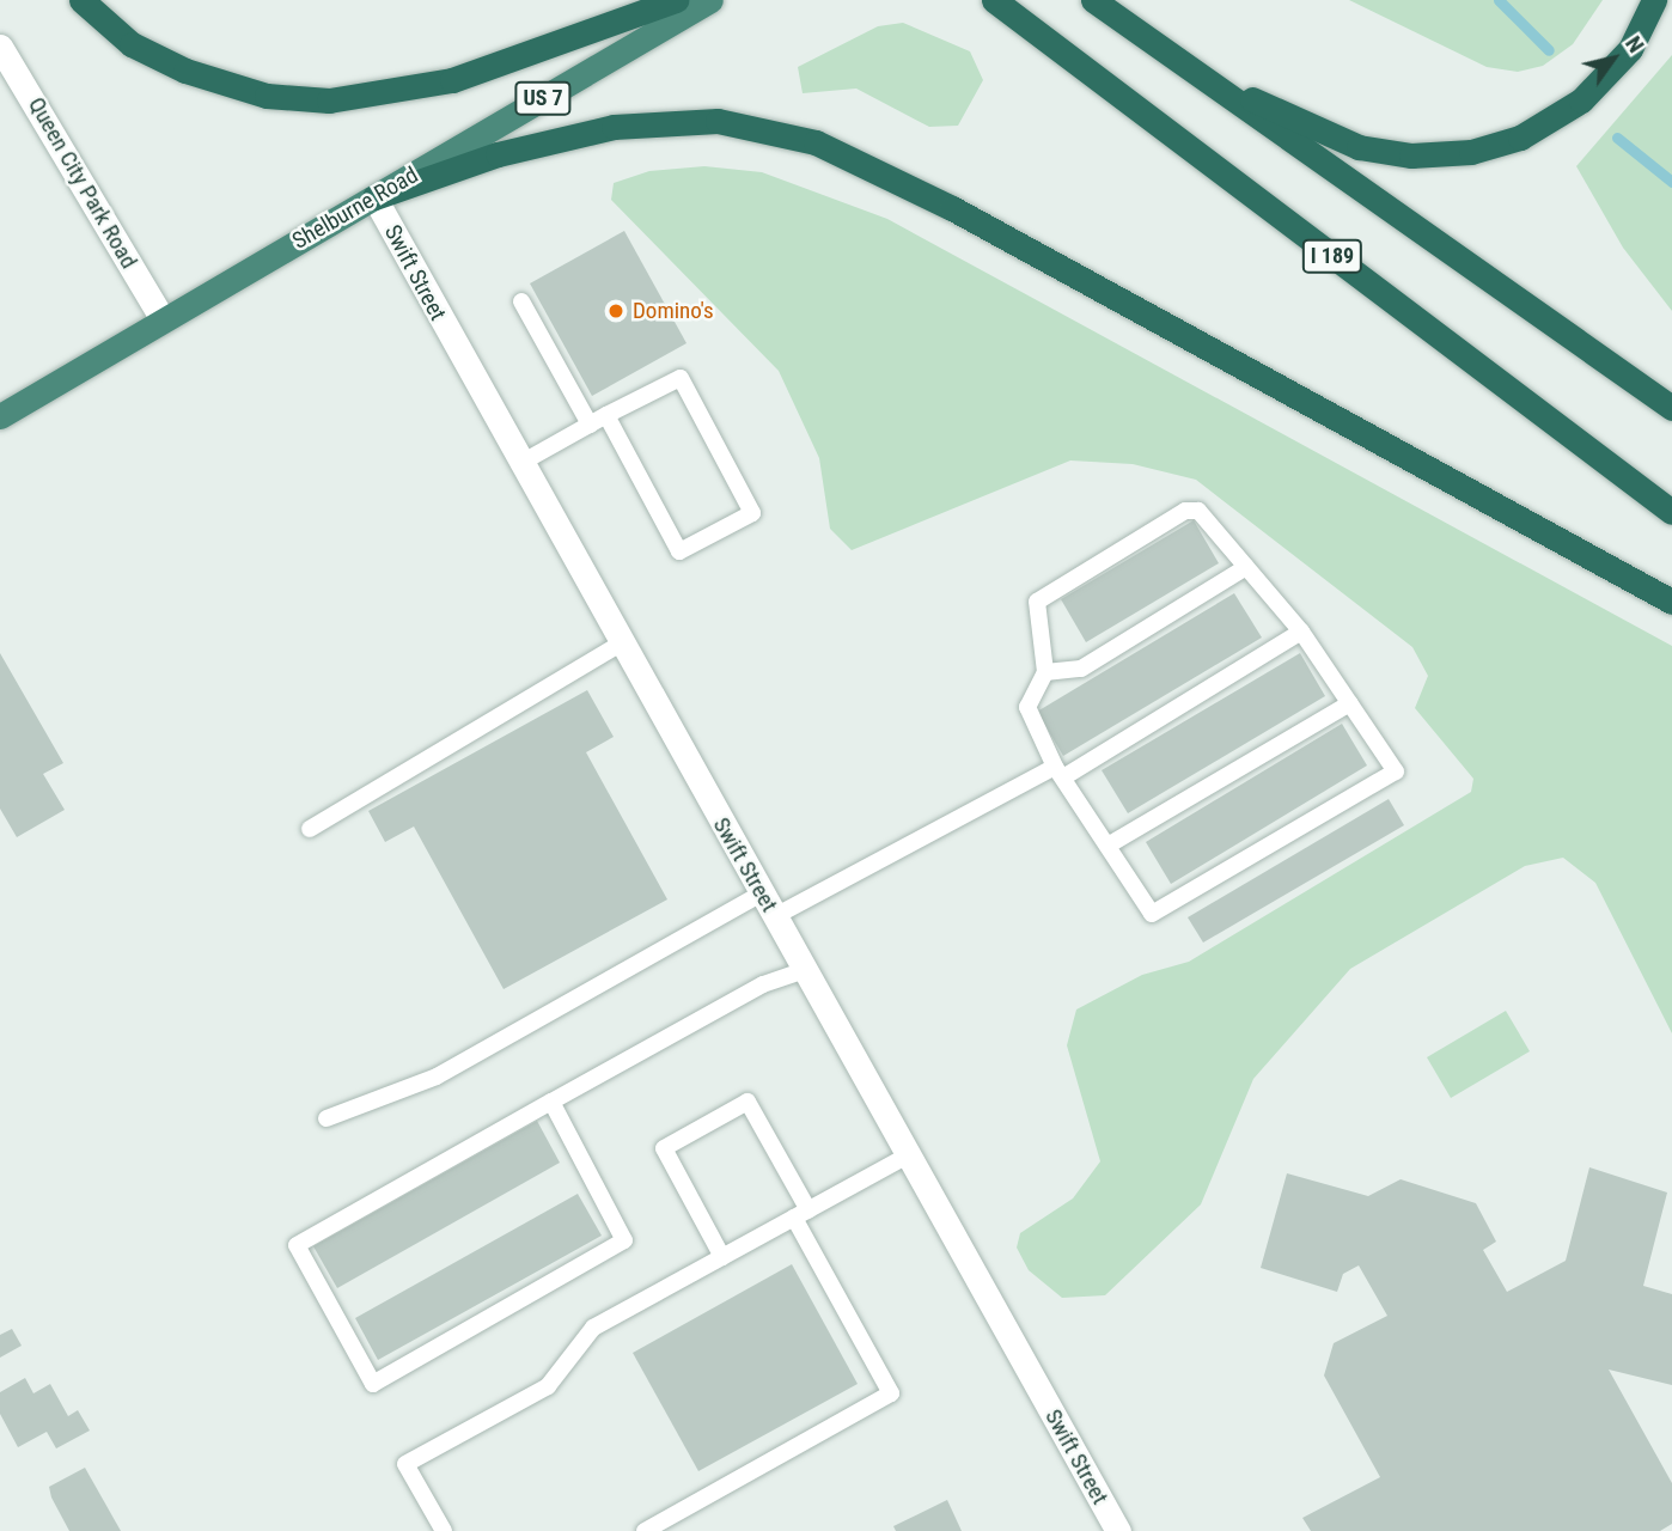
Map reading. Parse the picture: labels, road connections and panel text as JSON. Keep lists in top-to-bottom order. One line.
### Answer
{"streets":{"highway":["US 7","Shelburne Road","I 189"],"street":["Queen City Park Road","Swift Street"]},"crossings":[["Queen City Park Road","Shelburne Road"],["Shelburne Road","Swift Street"]],"places":["Domino's"],"north":"top right"}
